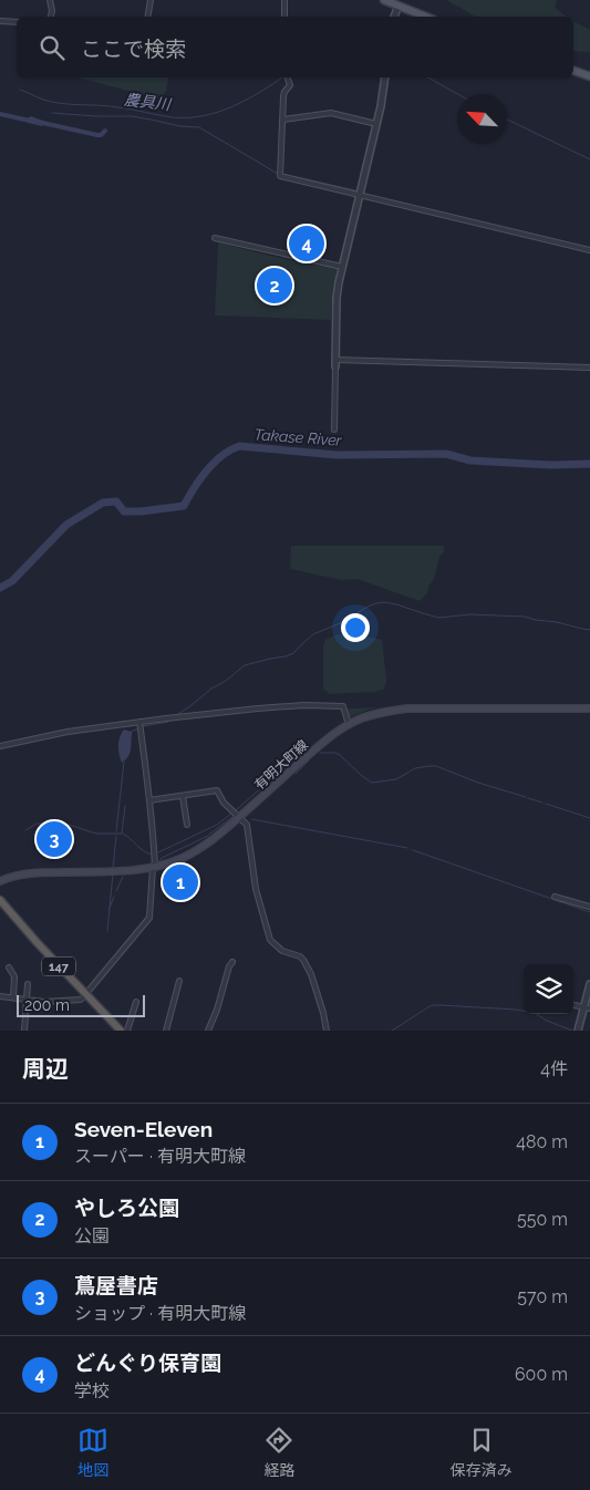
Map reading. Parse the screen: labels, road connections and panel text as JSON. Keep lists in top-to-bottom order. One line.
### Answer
{"streets":{"highway":["147"],"main road":["有明大町線"]},"water":["農具川","Takase River"],"scale_bar":"200 m","north":"top left","page":{"search":"ここで検索","pins":["4","2","3","1"],"scale":"200 m","heading":["周辺","4件"],"list":[{"mark":"1","name":"Seven-Eleven","note":"スーパー · 有明大町線","value":"480 m"},{"mark":"2","name":"やしろ公園","note":"公園","value":"550 m"},{"mark":"3","name":"蔦屋書店","note":"ショップ · 有明大町線","value":"570 m"},{"mark":"4","name":"どんぐり保育園","note":"学校","value":"600 m"}],"nav":["地図","経路","保存済み"]}}
